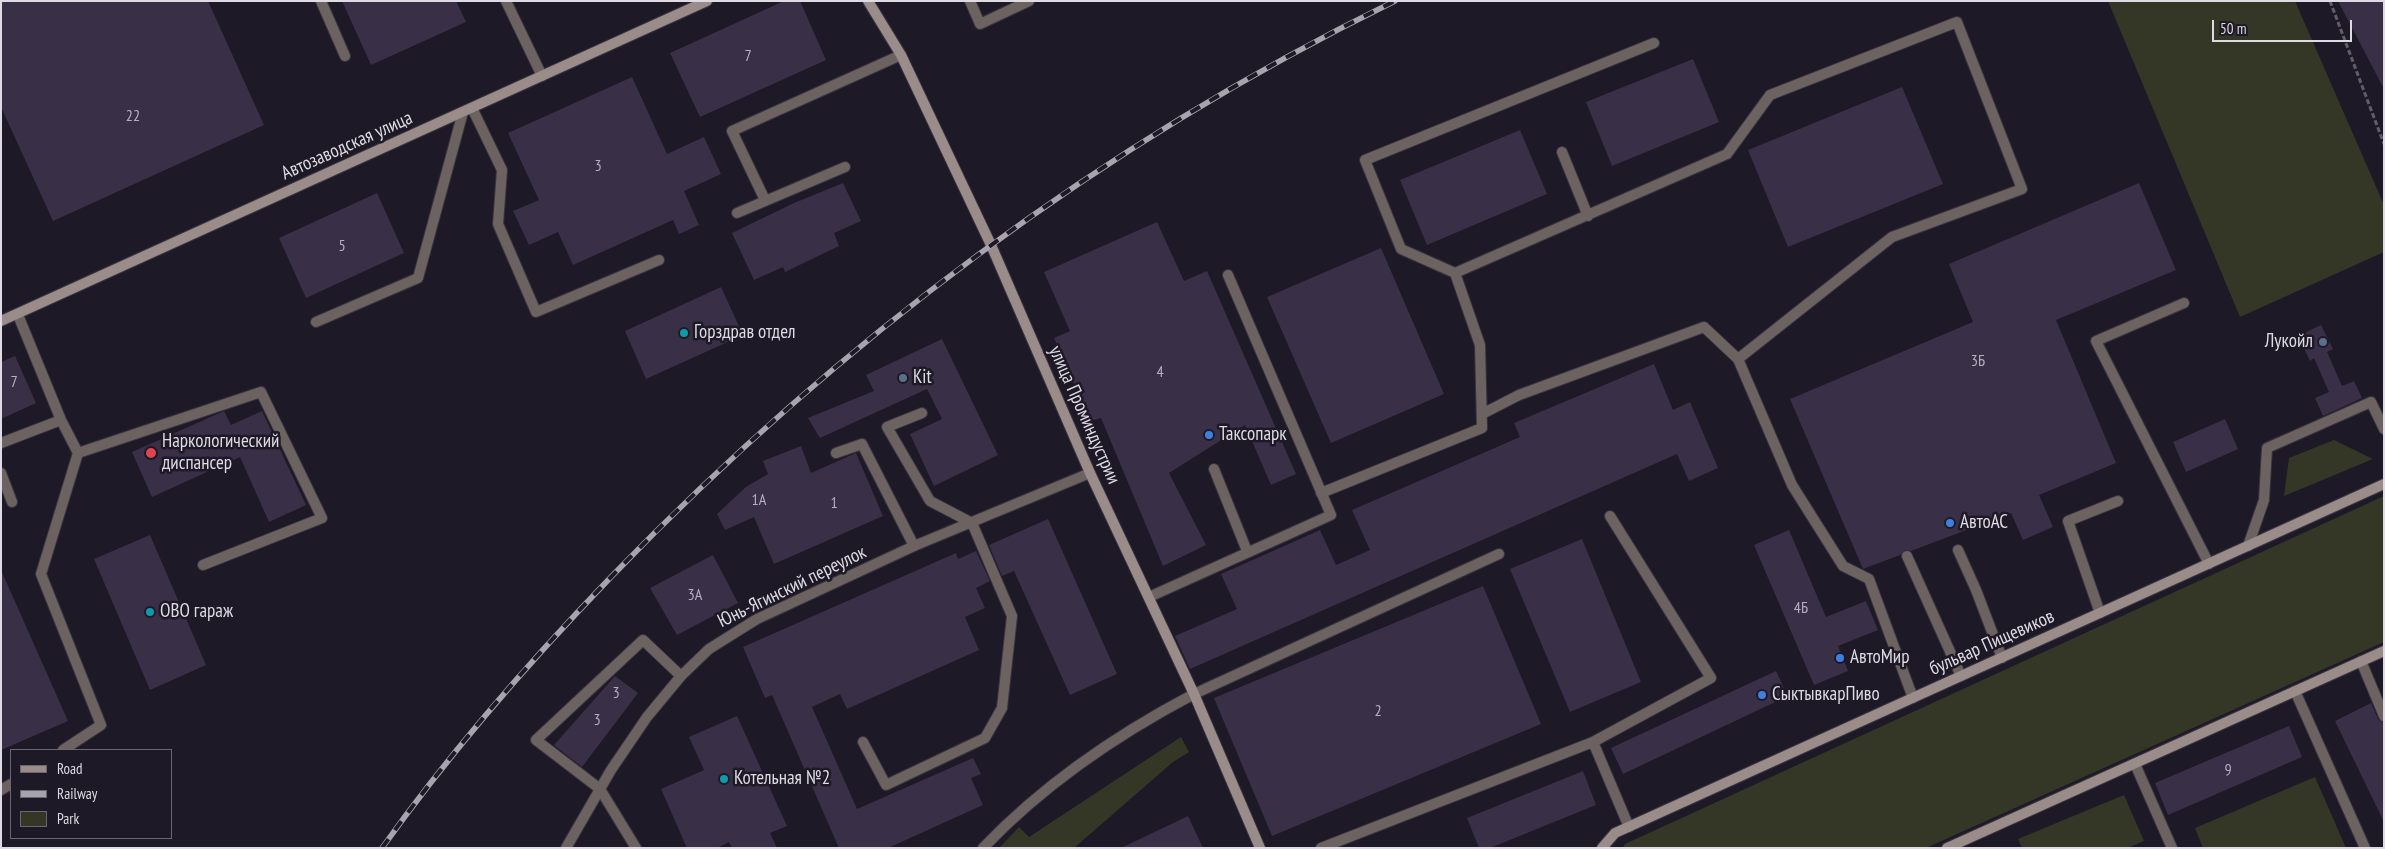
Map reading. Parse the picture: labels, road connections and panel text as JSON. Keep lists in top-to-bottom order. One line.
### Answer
{"streets":{"main road":["Автозаводская улица","улица Проминдустрии","бульвар Пищевиков"],"street":["Юнь-Ягинский переулок"]},"crossings":[["улица Проминдустрии","Юнь-Ягинский переулок"]],"places":["Горздрав отдел","Лукойл","Kit","Таксопарк","Наркологический диспансер","АвтоАС","ОВО гараж","АвтоМир","СыктывкарПиво","Котельная №2"],"house_numbers":["7","22","3","5","3Б","4","7","1А","1","3А","4Б","3","2","3","9"],"legend":["Road","Railway","Park"],"scale_bar":"50 m"}
